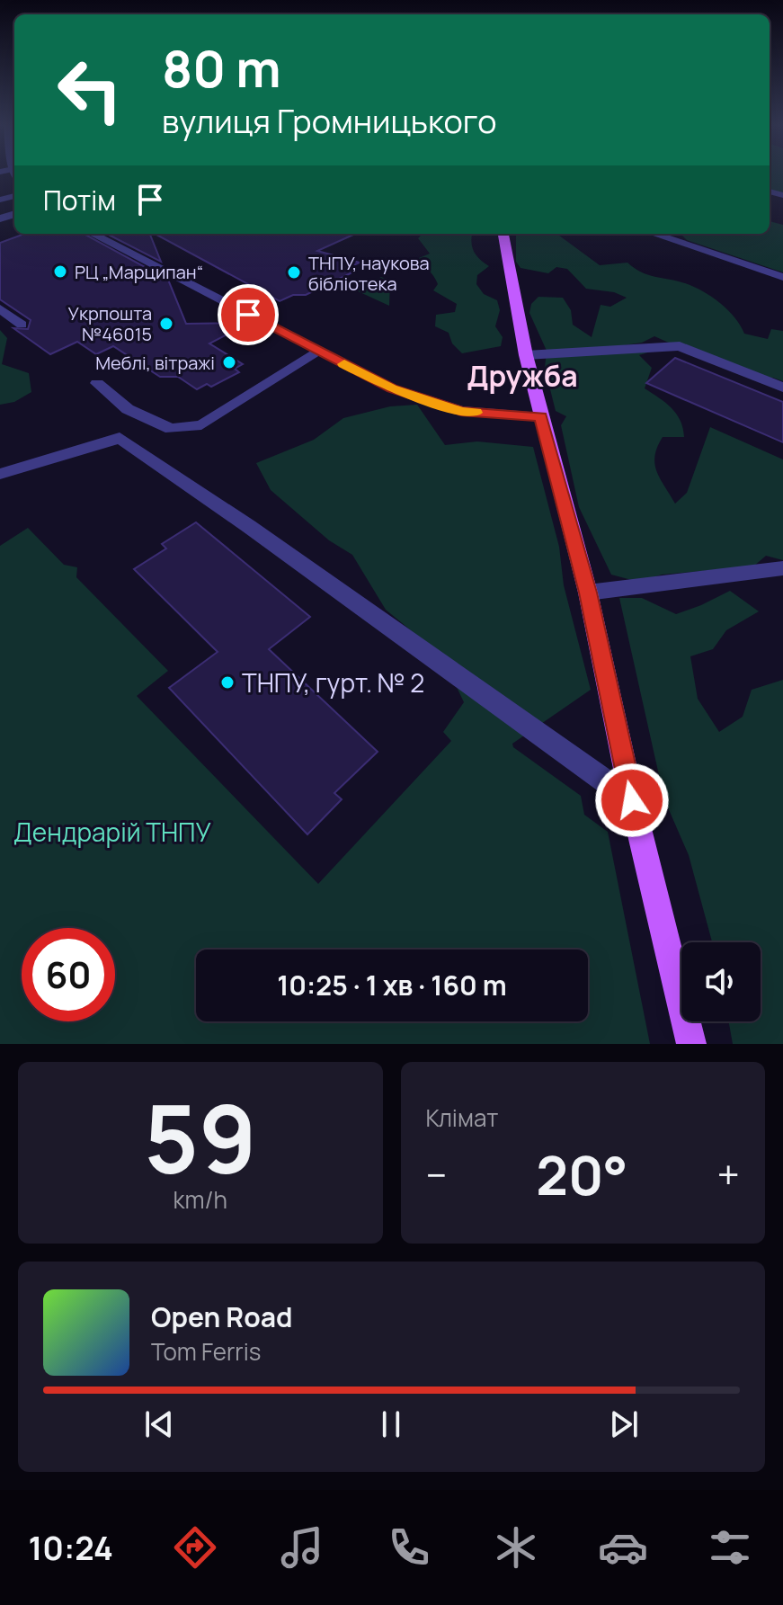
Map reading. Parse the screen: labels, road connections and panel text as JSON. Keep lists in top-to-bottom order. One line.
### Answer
{"districts":["Дружба"],"parks":["Дендрарій ТНПУ"],"places":["РЦ „Марципан“","ТНПУ, наукова бібліотека","Укрпошта №46015","Меблі, вітражі","ТНПУ, гурт. № 2"],"page":{"turn":["80 m","вулиця Громницького"],"then":"Потім","limit":"60","trip":"10:25 · 1 хв · 160 m","tile":[["59","km/h"],"Клімат"],"heat":["−","20°","+"],"song":["Open Road","Tom Ferris"],"tabs":"10:24"}}
